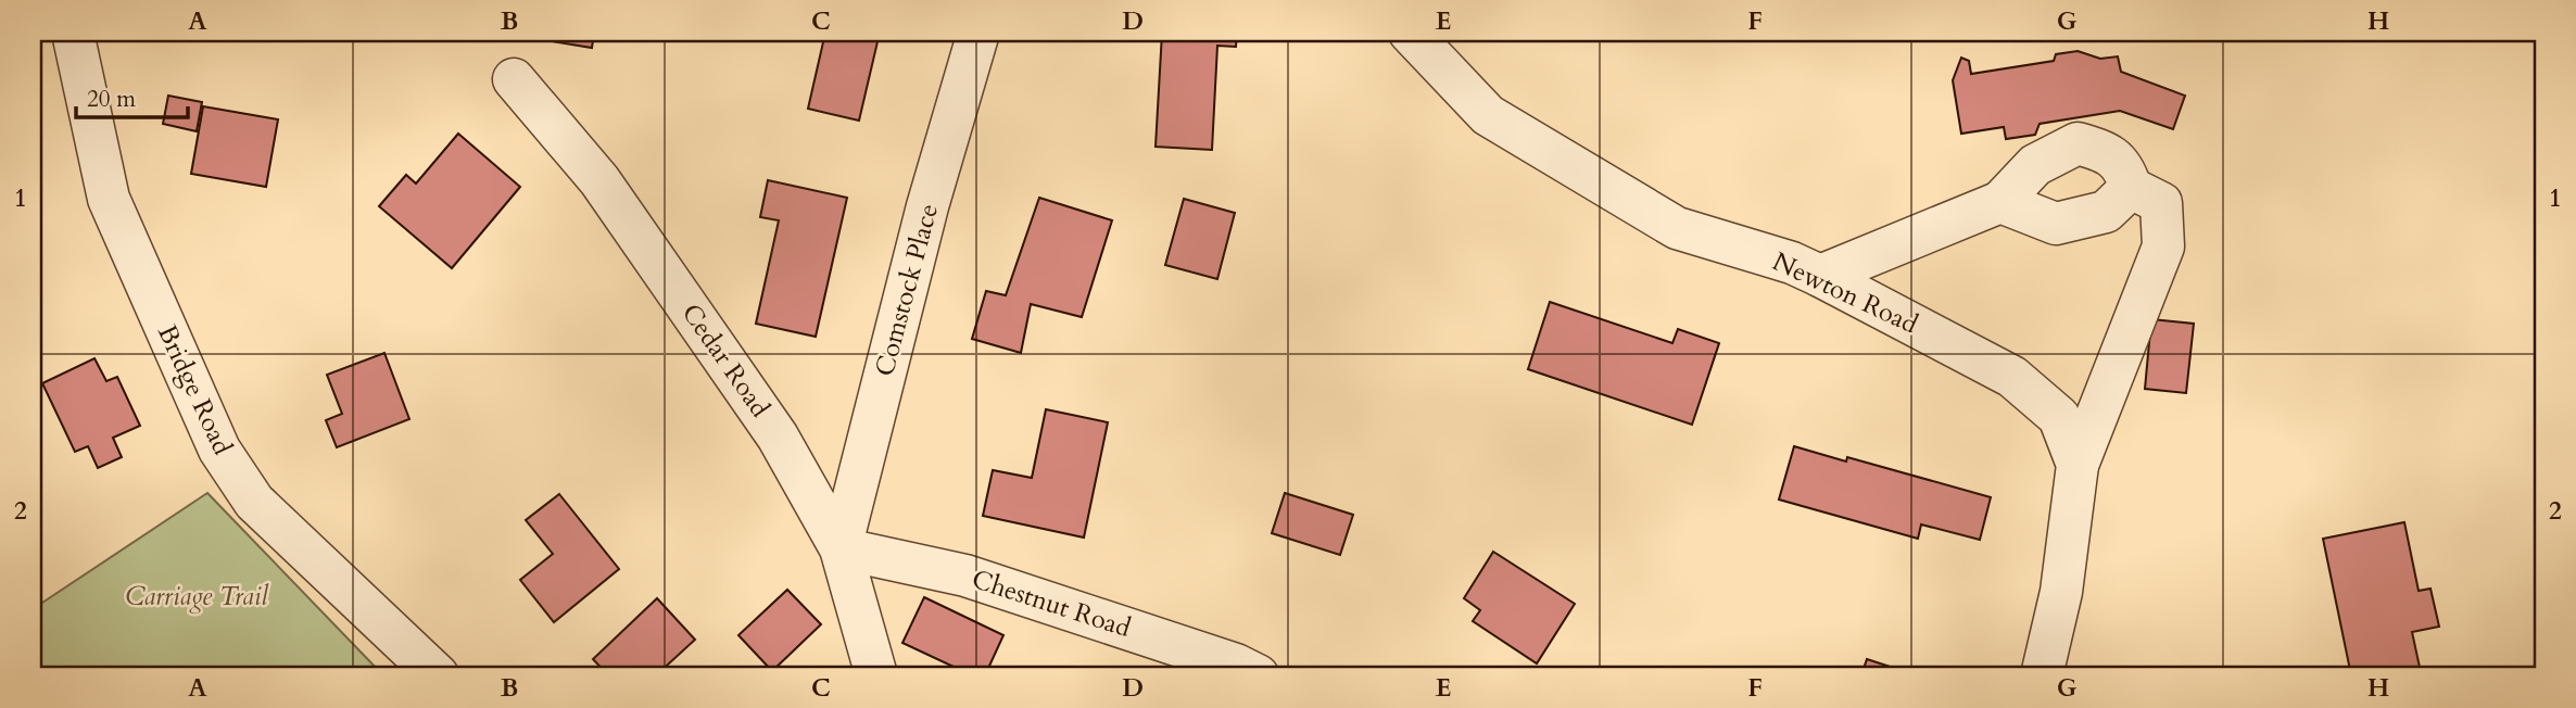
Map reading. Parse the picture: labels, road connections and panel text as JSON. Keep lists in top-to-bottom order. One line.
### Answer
{"streets":{"street":["Comstock Place","Newton Road","Cedar Road","Bridge Road","Chestnut Road"]},"crossings":[["Comstock Place","Cedar Road"],["Comstock Place","Chestnut Road"],["Cedar Road","Chestnut Road"]],"parks":["Carriage Trail"],"scale_bar":"20 m","grid":{"columns":["A","B","C","D","E","F","G","H"],"rows":["1","2"]}}
